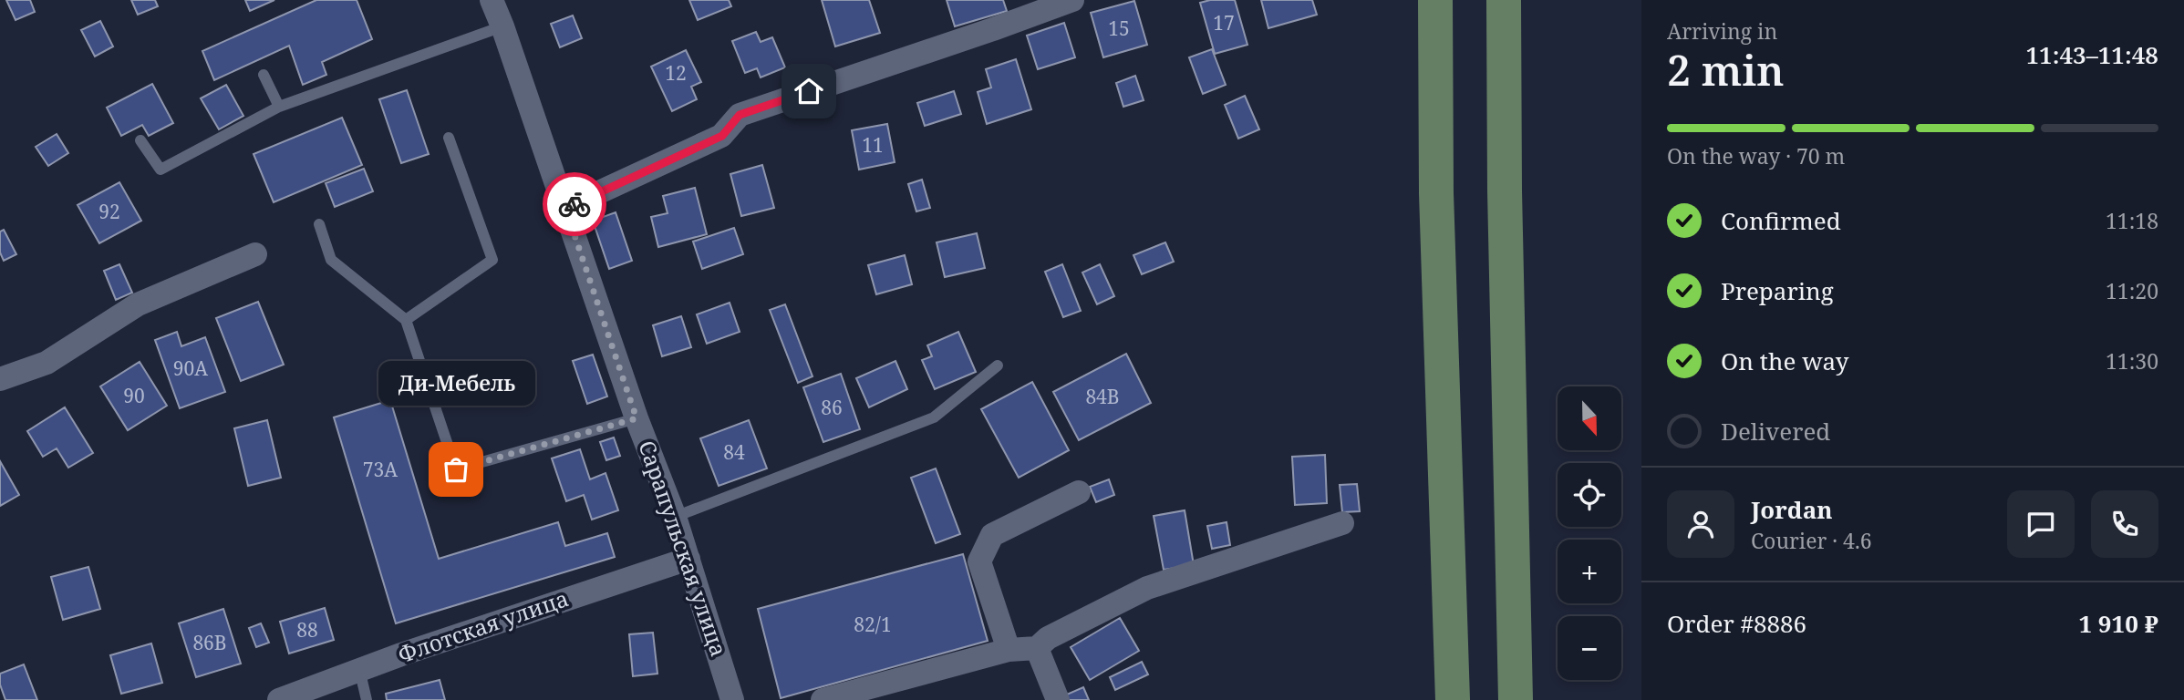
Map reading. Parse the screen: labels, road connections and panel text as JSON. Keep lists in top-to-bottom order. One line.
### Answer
{"streets":{"street":["Сарапульская улица","Флотская улица"]},"crossings":[["Сарапульская улица","Флотская улица"]],"places":["Ди-Мебель"],"house_numbers":["17","15","12","11","92","90А","90","84В","86","84","73А","82/1","88","86В"],"north":"bottom","page":{"heading":["2 min","Arriving in","11:43–11:48"],"panel":["Jordan","Courier · 4.6","Order #8886","1 910 ₽"],"bar":"On the way · 70 m","list":[["Confirmed","11:18"],["Preparing","11:20"],["On the way","11:30"],"Delivered"],"bubble":"Ди-Мебель","map_buttons":["+","−"]}}
